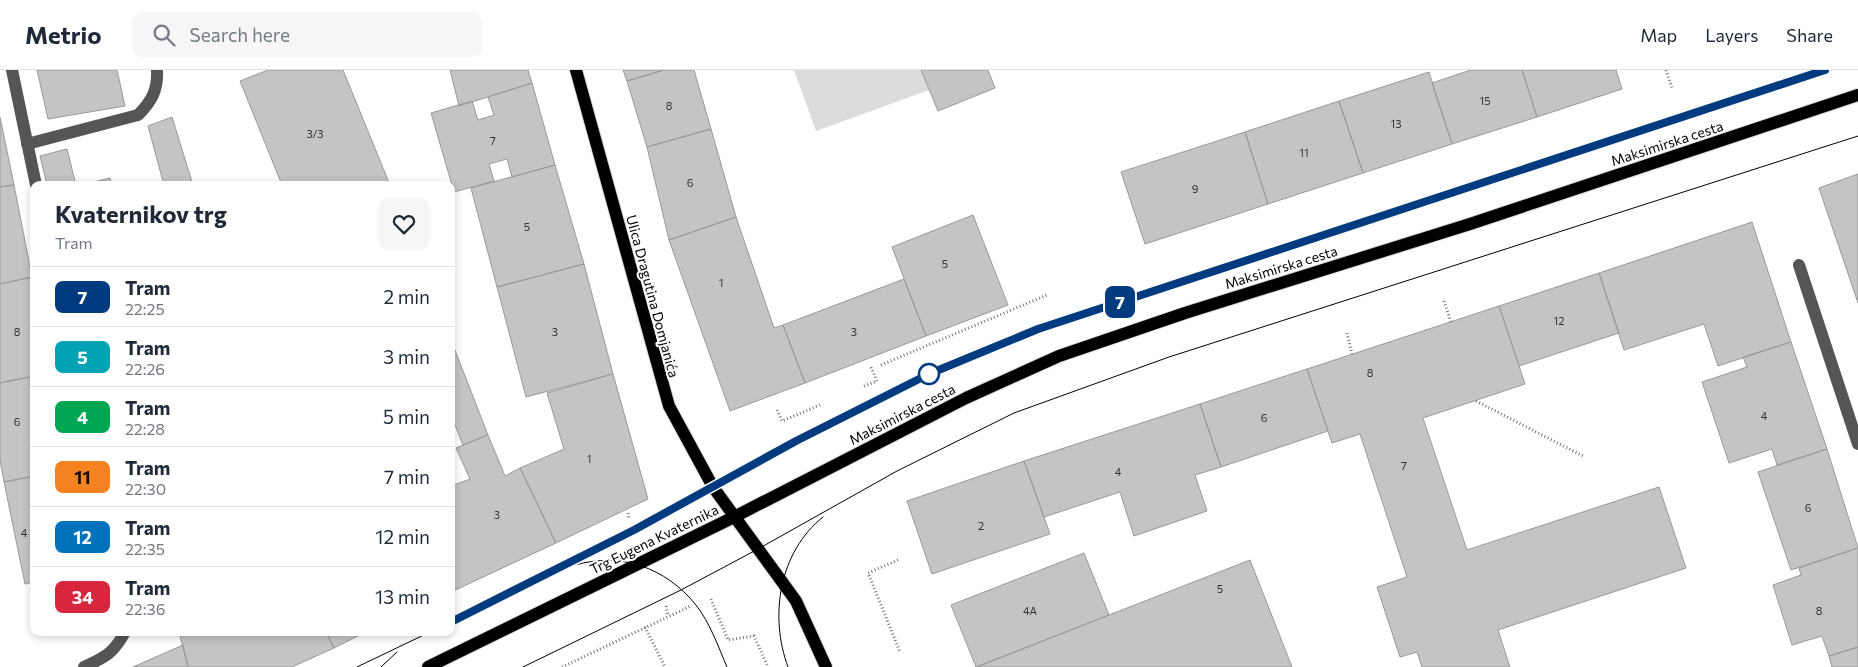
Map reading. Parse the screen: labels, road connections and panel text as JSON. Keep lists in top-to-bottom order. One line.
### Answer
{"streets":{"main road":["Maksimirska cesta","Ulica Dragutina Domjanića","Trg Eugena Kvaternika"]},"crossings":[["Maksimirska cesta","Ulica Dragutina Domjanića"],["Maksimirska cesta","Trg Eugena Kvaternika"],["Ulica Dragutina Domjanića","Trg Eugena Kvaternika"]],"lines":["tram line 7"],"house_numbers":["15","8","13","3/3","7","11","6","9","5","5","1","12","8","3","3","8","4","6","6","1","7","4","6","3","2","4","5","4A","8"],"page":{"header":"Metrio","search":"Search here","nav":["Map","Layers","Share"],"on_map":"7","heading":["Kvaternikov trg","Tram"],"list":[{"mark":"7","name":"Tram","note":"22:25","value":"2 min"},{"mark":"5","name":"Tram","note":"22:26","value":"3 min"},{"mark":"4","name":"Tram","note":"22:28","value":"5 min"},{"mark":"11","name":"Tram","note":"22:30","value":"7 min"},{"mark":"12","name":"Tram","note":"22:35","value":"12 min"},{"mark":"34","name":"Tram","note":"22:36","value":"13 min"}]}}
